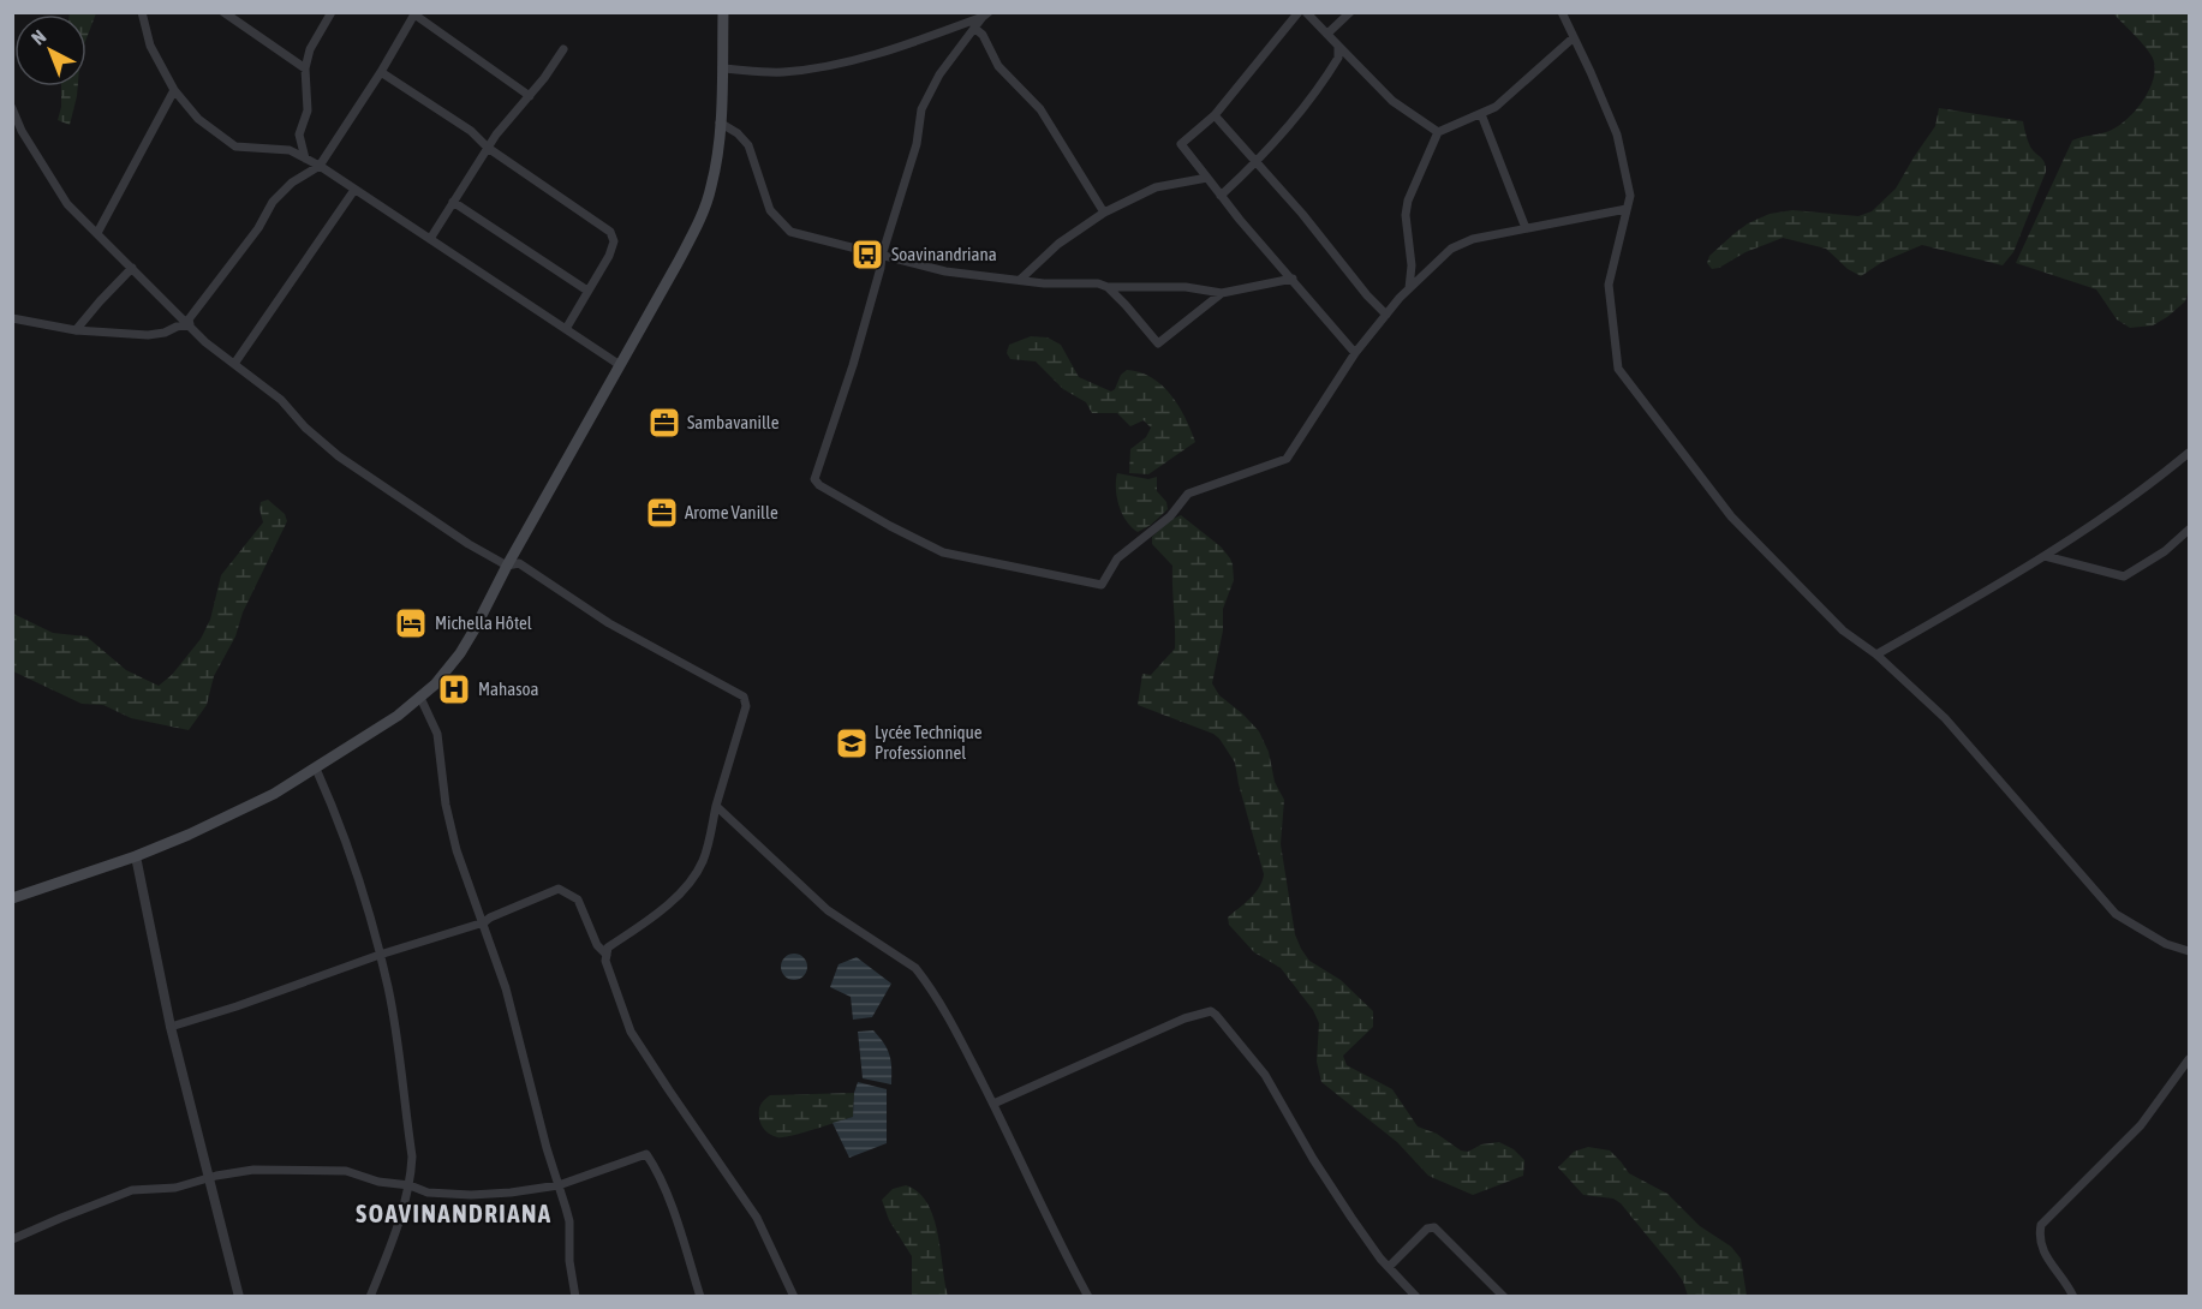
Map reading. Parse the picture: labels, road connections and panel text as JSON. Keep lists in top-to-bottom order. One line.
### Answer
{"districts":["SOAVINANDRIANA"],"places":{"bus stop":["Soavinandriana"],"office":["Sambavanille","Arome Vanille"],"hotel":["Michella Hôtel"],"hospital":["Mahasoa"],"school or university":["Lycée Technique Professionnel"]},"north":"top left"}
